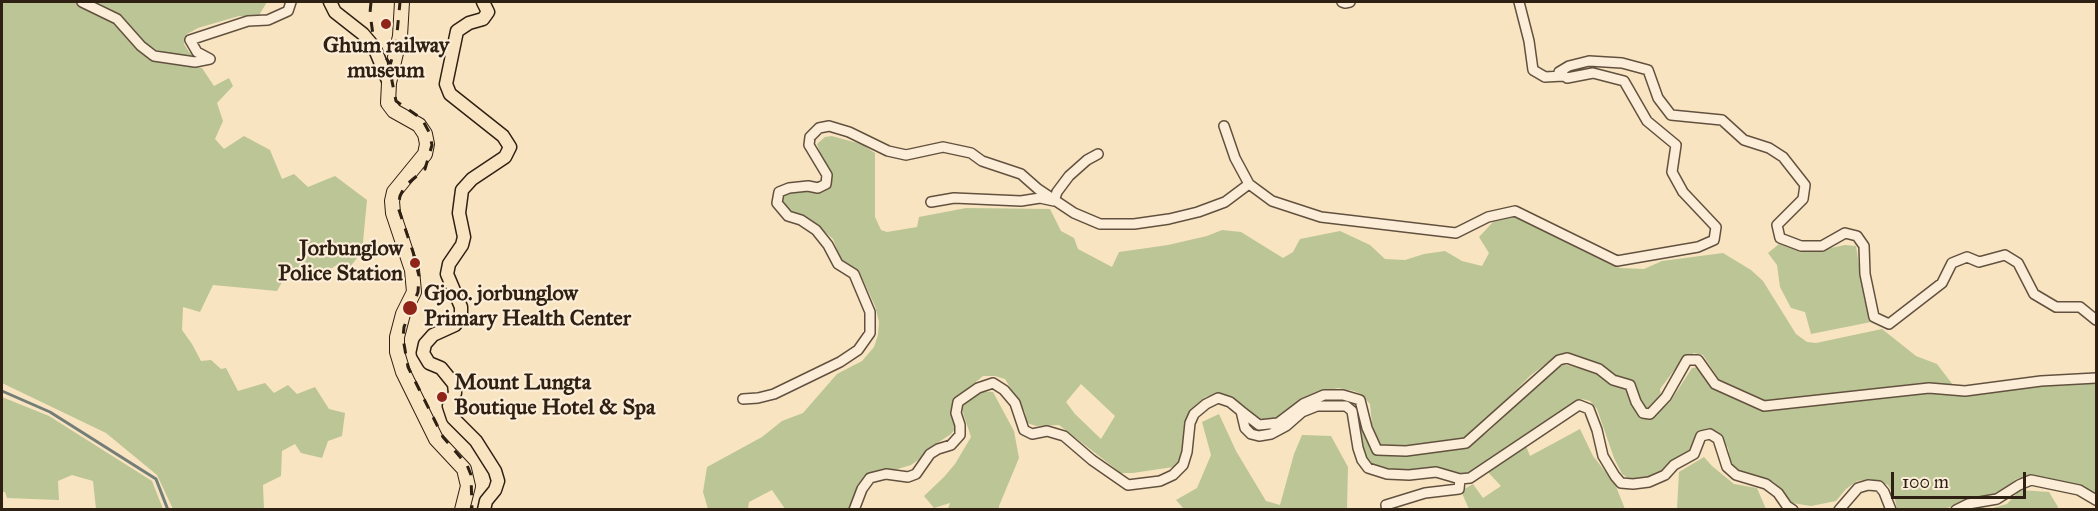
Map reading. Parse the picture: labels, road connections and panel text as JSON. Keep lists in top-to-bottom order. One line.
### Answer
{"places":["Ghum railway museum","Jorbunglow Police Station","Gjoo. jorbunglow Primary Health Center","Mount Lungta Boutique Hotel & Spa"],"scale_bar":"100 m"}
